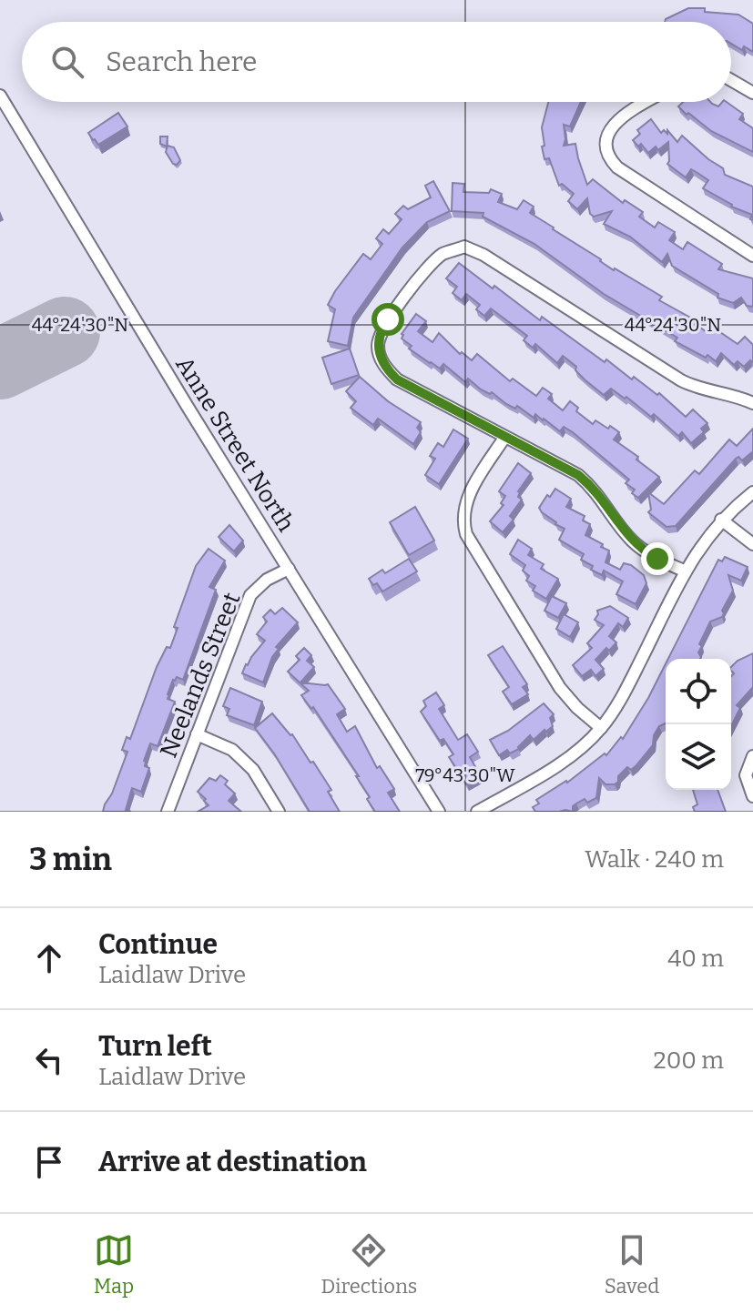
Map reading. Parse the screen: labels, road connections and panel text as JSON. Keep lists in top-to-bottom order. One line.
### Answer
{"streets":{"street":["Anne Street North","Neelands Street"]},"crossings":[["Anne Street North","Neelands Street"]],"page":{"search":"Search here","heading":["3 min","Walk · 240 m"],"list":[["Continue","Laidlaw Drive","40 m"],["Turn left","Laidlaw Drive","200 m"],"Arrive at destination"],"nav":["Map","Directions","Saved"]},"coordinates":["44°24'30\"N","79°43'30\"W"]}
